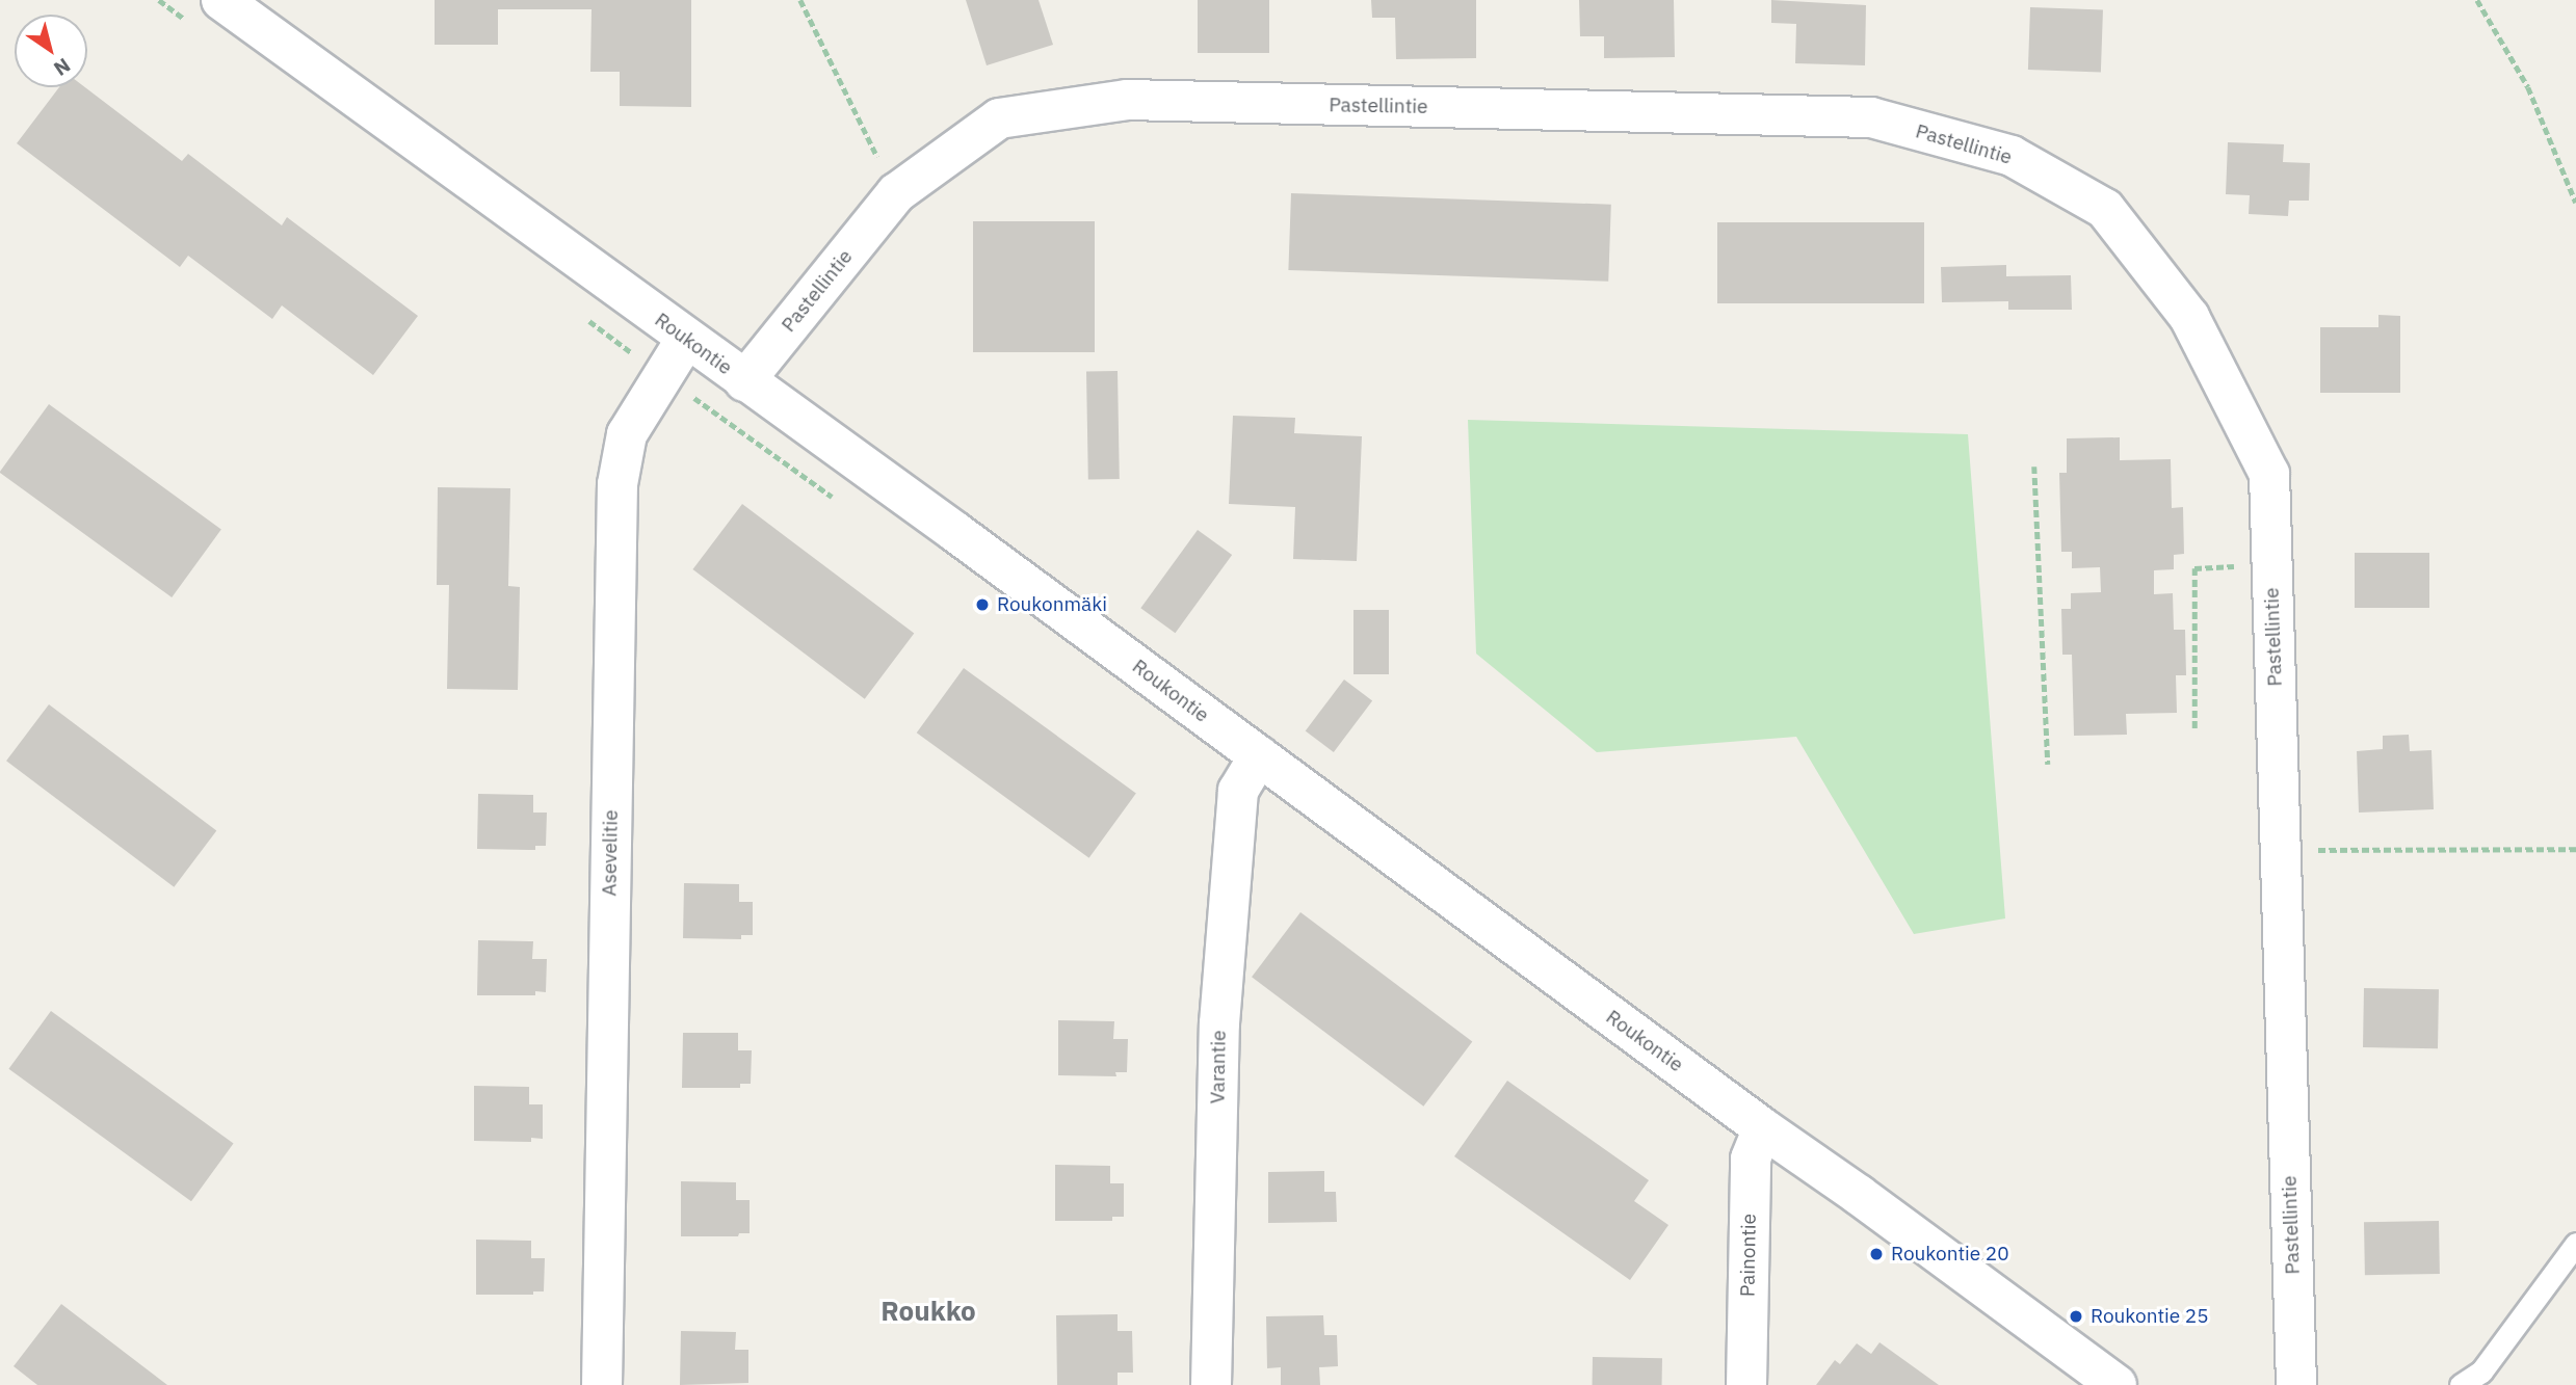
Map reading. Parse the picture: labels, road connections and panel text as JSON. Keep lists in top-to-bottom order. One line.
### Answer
{"streets":{"street":["Pastellintie","Roukontie","Asevelitie","Varantie","Painontie"]},"crossings":[["Pastellintie","Roukontie"],["Roukontie","Asevelitie"],["Roukontie","Varantie"],["Roukontie","Painontie"]],"districts":["Roukko"],"places":["Roukonmäki","Roukontie 20","Roukontie 25"],"north":"bottom right"}
